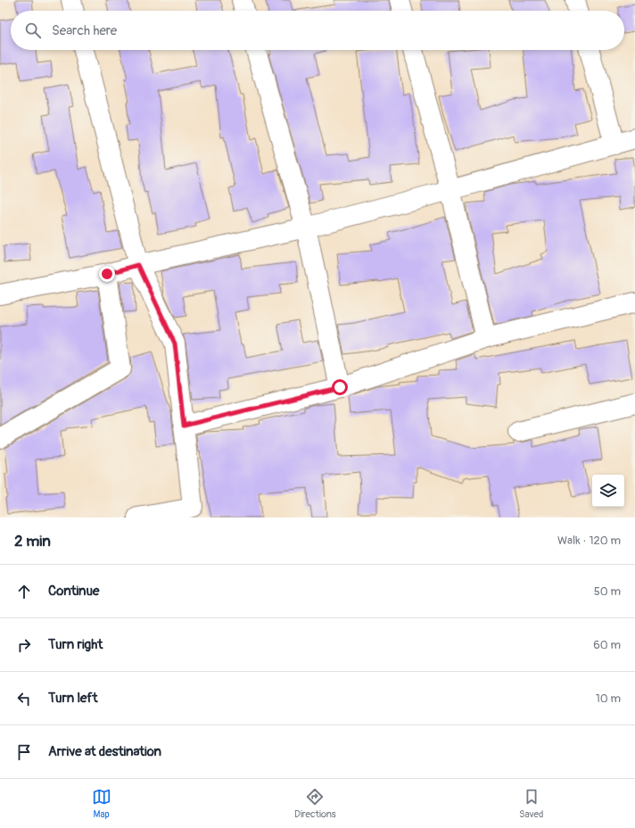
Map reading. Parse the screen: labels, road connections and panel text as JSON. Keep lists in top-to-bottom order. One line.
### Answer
{"page":{"search":"Search here","heading":["2 min","Walk · 120 m"],"list":[["Continue","50 m"],["Turn right","60 m"],["Turn left","10 m"],"Arrive at destination"],"nav":["Map","Directions","Saved"]}}
